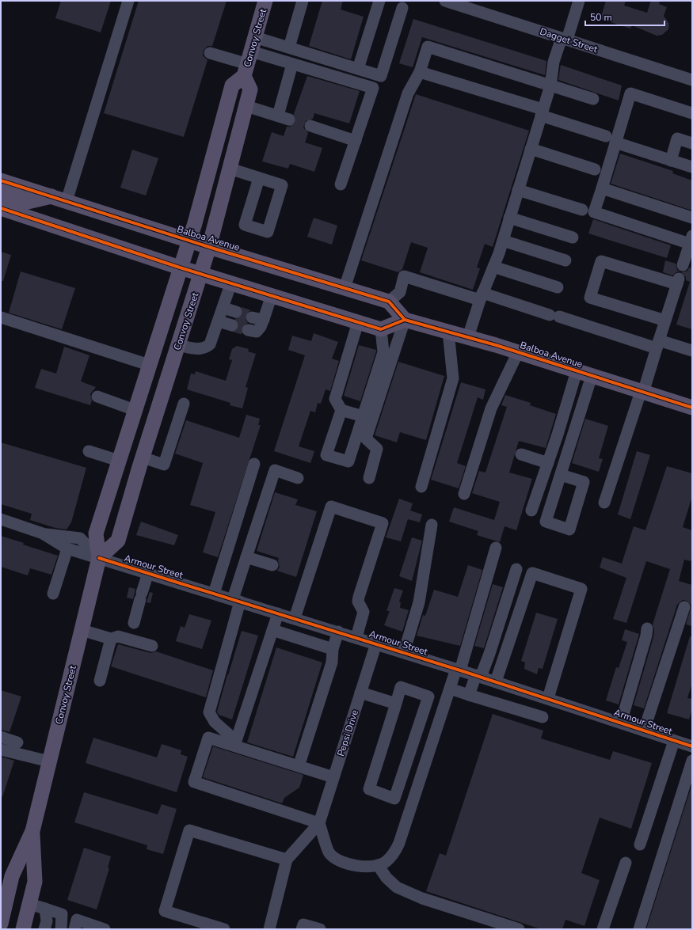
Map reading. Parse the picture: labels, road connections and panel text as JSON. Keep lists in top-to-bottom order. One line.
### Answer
{"streets":{"main road":["Convoy Street","Balboa Avenue"],"street":["Dagget Street","Armour Street","Pepsi Drive"]},"crossings":[["Convoy Street","Balboa Avenue"],["Convoy Street","Armour Street"],["Armour Street","Pepsi Drive"]],"scale_bar":"50 m"}
